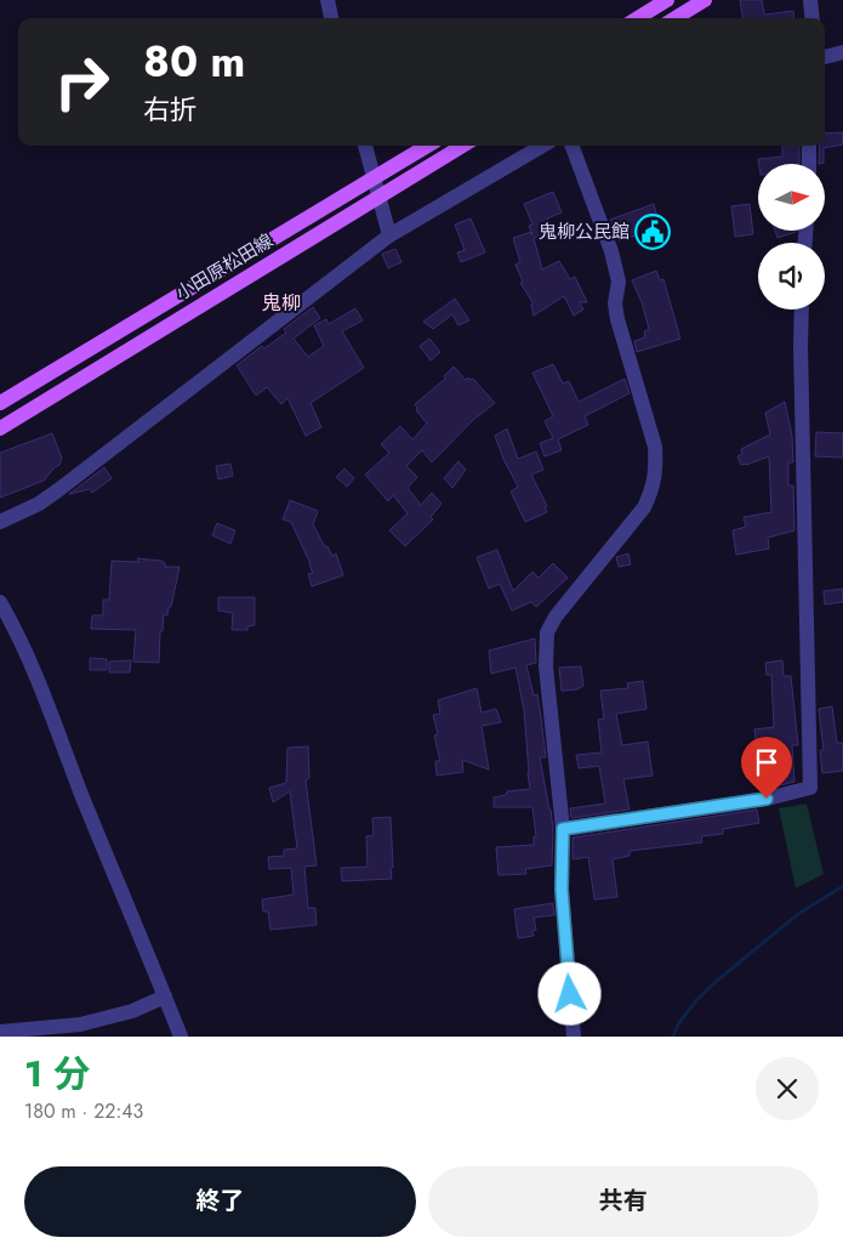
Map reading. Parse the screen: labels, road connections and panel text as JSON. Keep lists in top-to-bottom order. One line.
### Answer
{"streets":{"main road":["小田原松田線"]},"districts":["鬼柳"],"places":{"public building":["鬼柳公民館"]},"north":"right","page":{"turn":["80 m","右折"],"heading":["1 分","180 m · 22:43"],"buttons":["終了","共有"]}}
